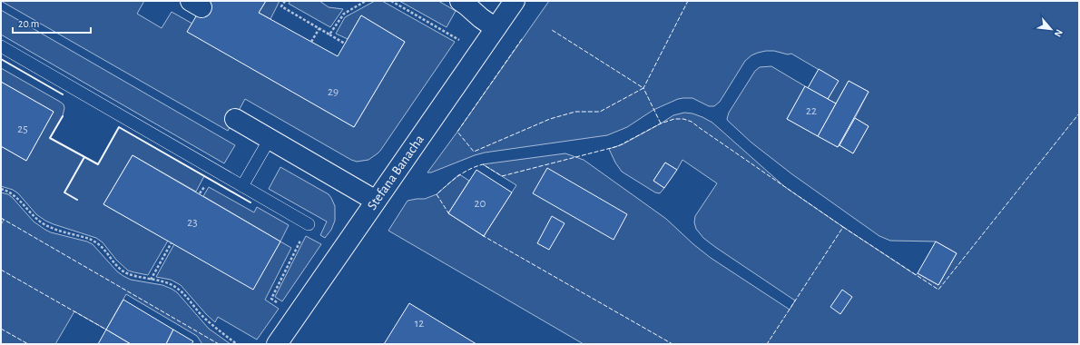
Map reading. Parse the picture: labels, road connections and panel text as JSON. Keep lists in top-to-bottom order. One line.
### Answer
{"streets":{"street":["Stefana Banacha"]},"house_numbers":["29","22","25","20","23","12"],"scale_bar":"20 m","north":"bottom right"}
